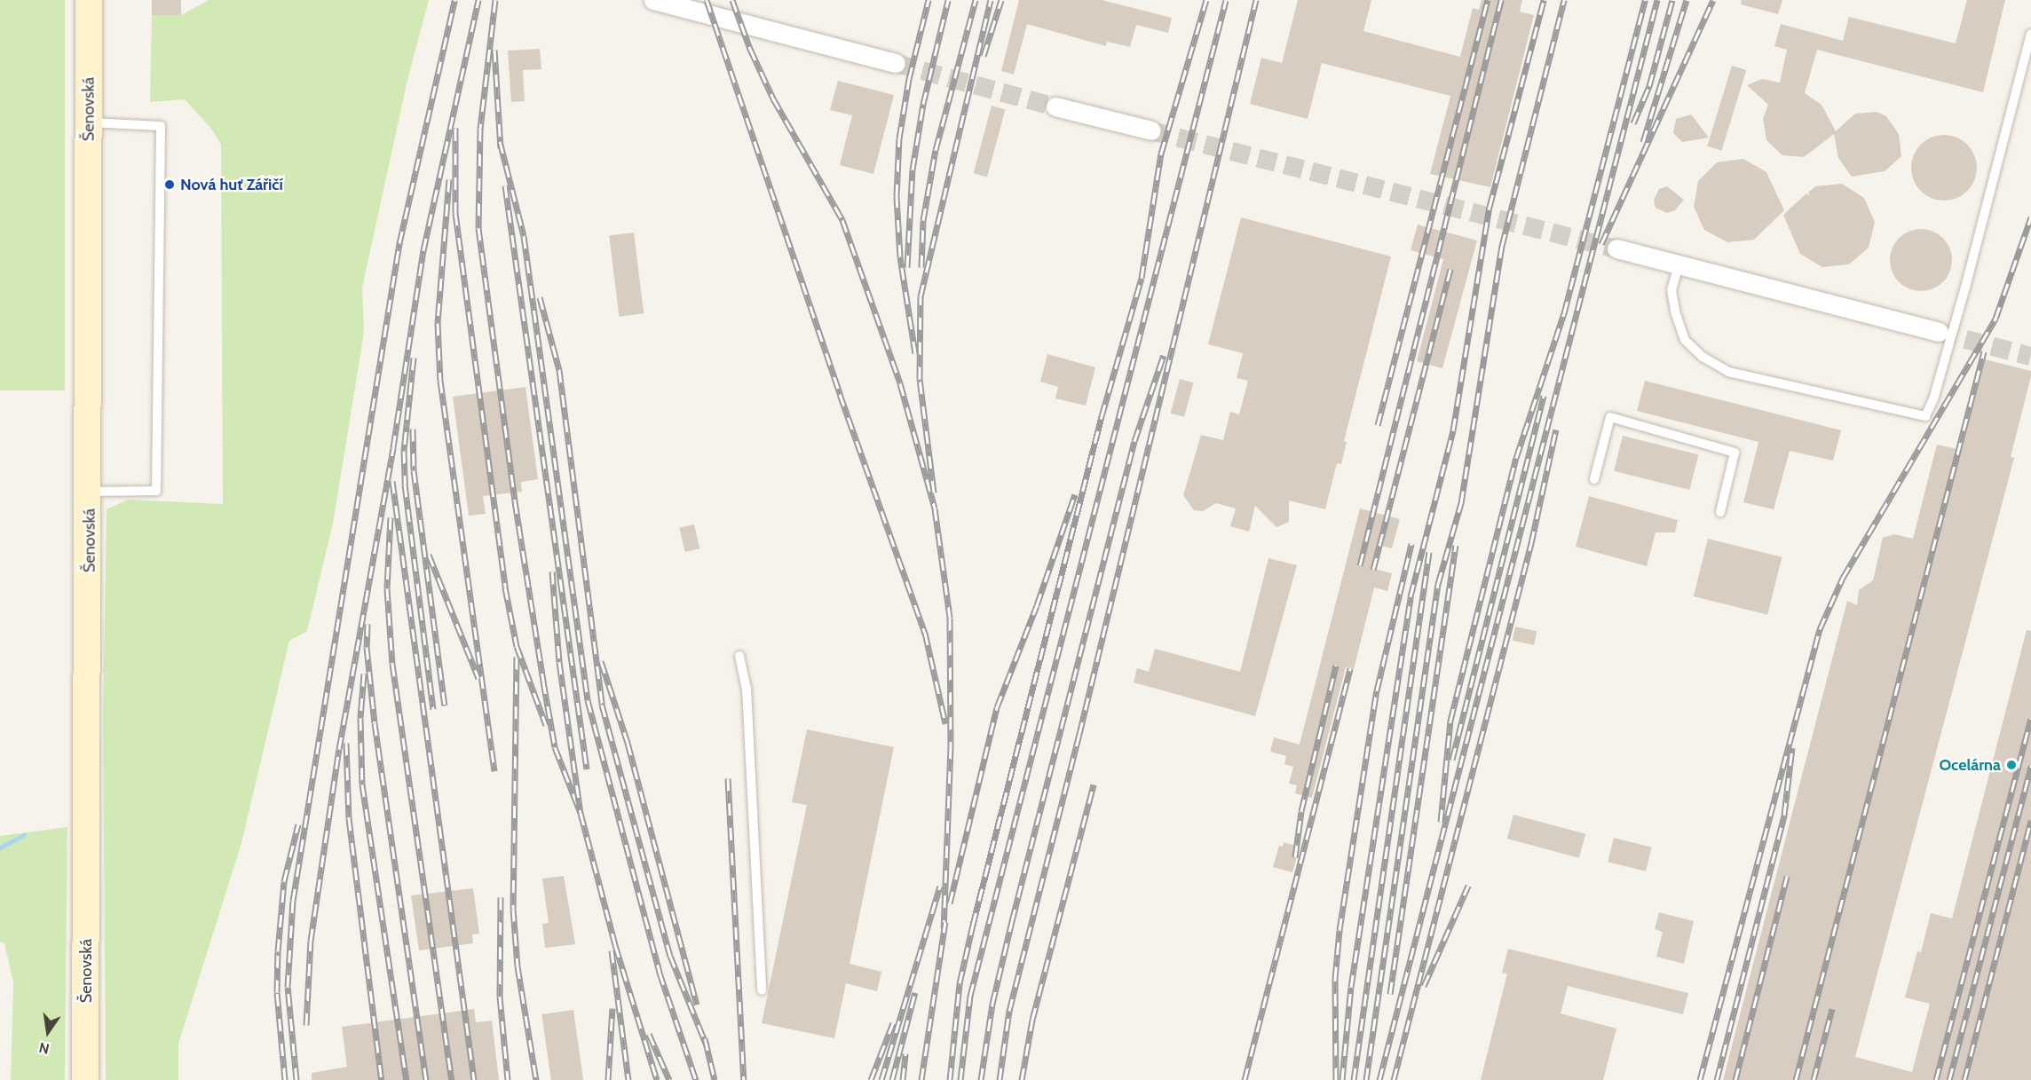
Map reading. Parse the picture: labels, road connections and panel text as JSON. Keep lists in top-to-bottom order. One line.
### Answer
{"streets":{"street":["Šenovská"]},"places":["Nová huť Zářičí","Ocelárna"],"north":"bottom"}
